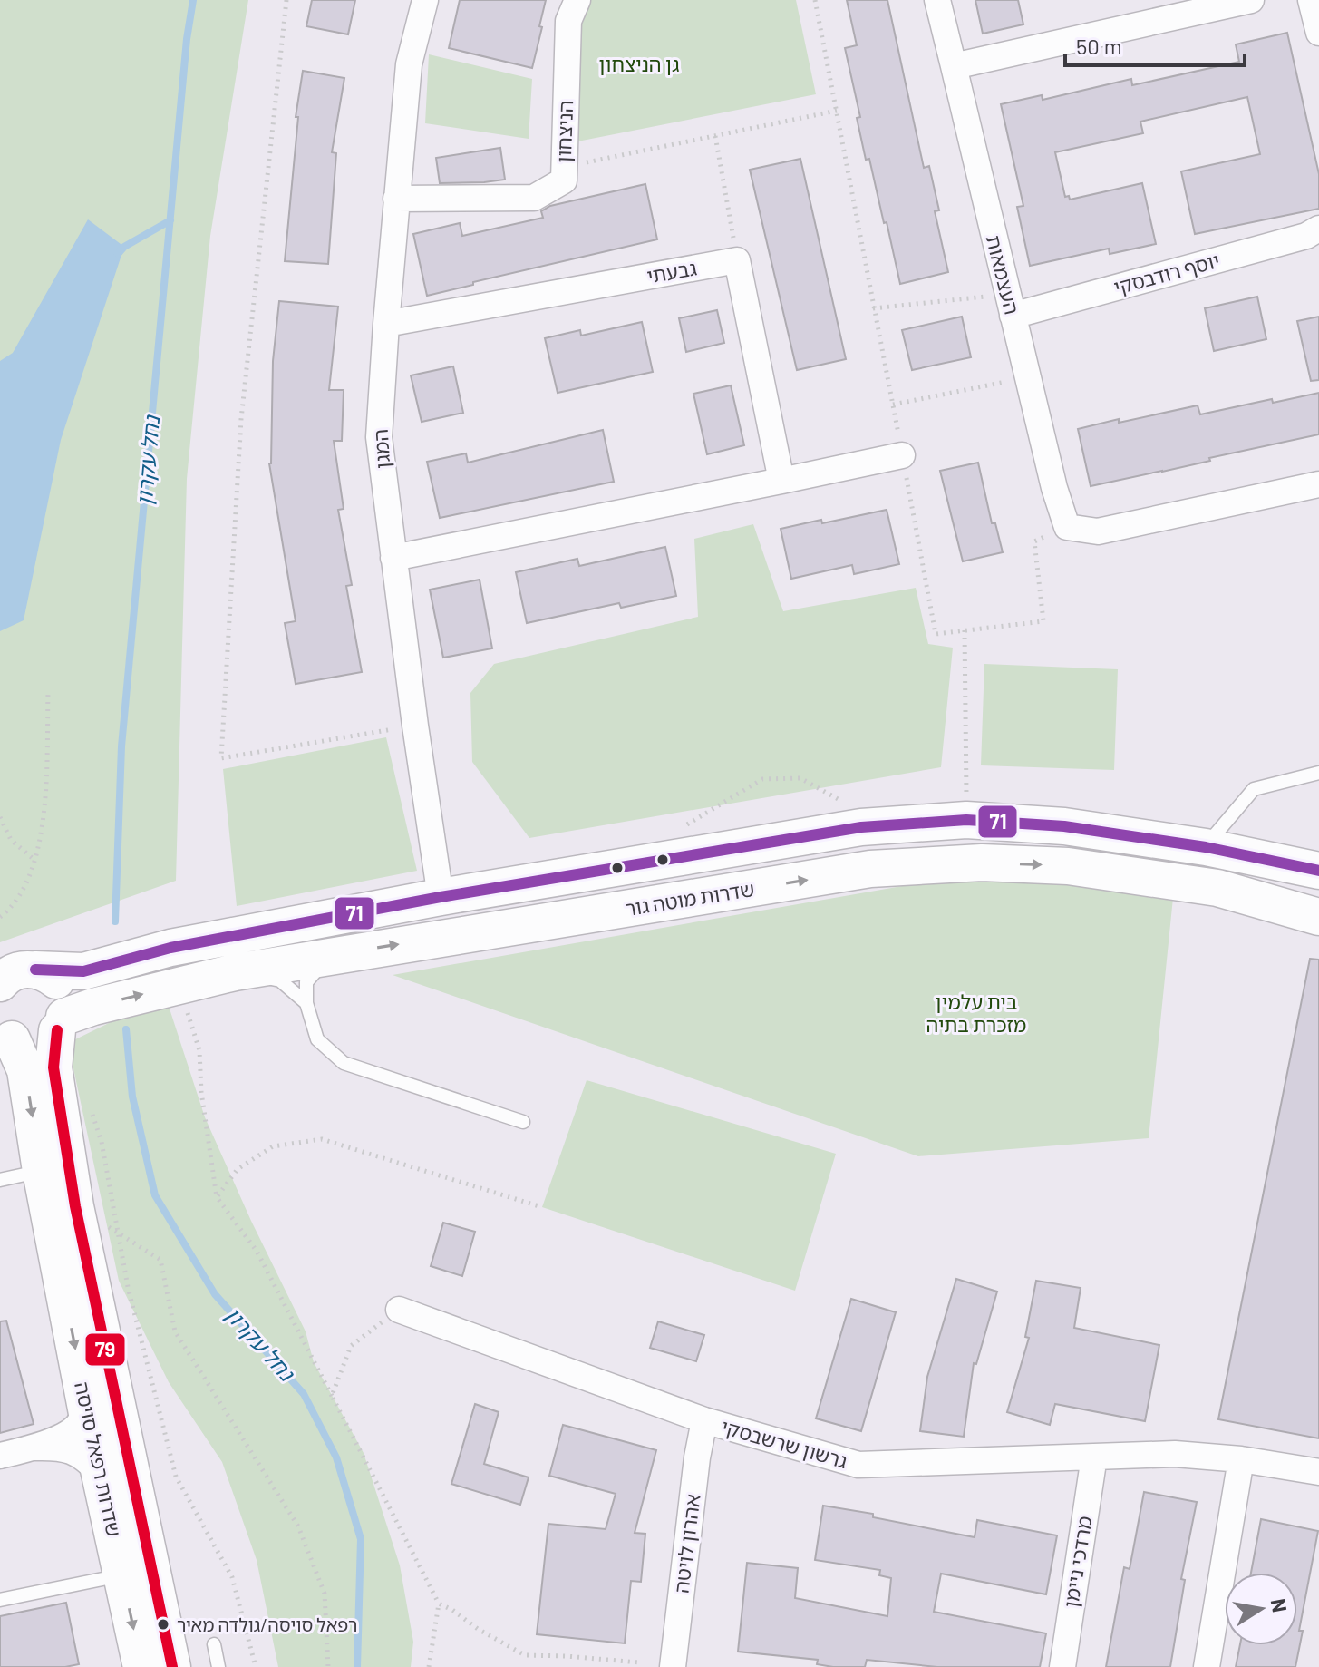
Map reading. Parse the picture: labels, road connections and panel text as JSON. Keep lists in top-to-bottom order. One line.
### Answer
{"streets":{"street":["הניצחון","גבעתי","יוסף רודבסקי","העצמאות","המגן","שדרות מוטה גור","גרשון שרשבסקי","שדרות רפאל סויסה","אהרון לויטה","מרדכי ניימן"]},"crossings":[["הניצחון","המגן"],["גבעתי","המגן"],["יוסף רודבסקי","העצמאות"],["שדרות מוטה גור","שדרות רפאל סויסה"],["גרשון שרשבסקי","אהרון לויטה"],["גרשון שרשבסקי","מרדכי ניימן"]],"water":["נחל עקרון"],"parks":["גן הניצחון","בית עלמין מזכרת בתיה"],"places":["רפאל סויסה/גולדה מאיר"],"lines":["transit line 71","transit line 79"],"scale_bar":"50 m","north":"right"}
